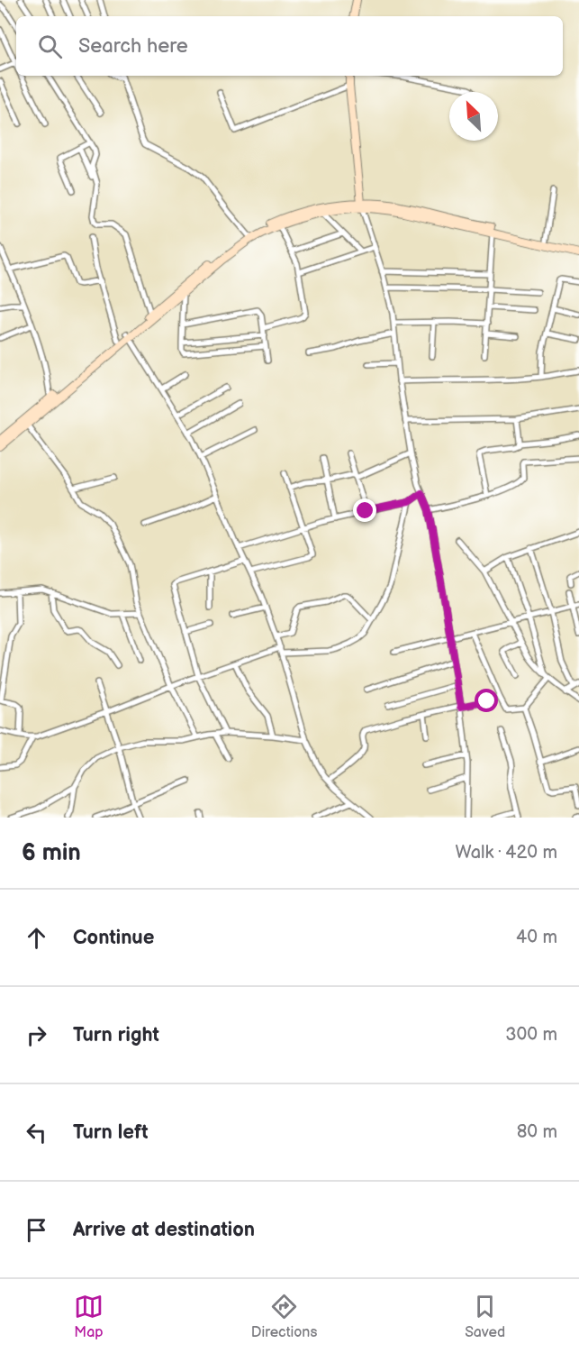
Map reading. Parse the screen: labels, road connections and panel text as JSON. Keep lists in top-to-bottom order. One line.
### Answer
{"north":"top left","page":{"search":"Search here","heading":["6 min","Walk · 420 m"],"list":[["Continue","40 m"],["Turn right","300 m"],["Turn left","80 m"],"Arrive at destination"],"nav":["Map","Directions","Saved"]}}
